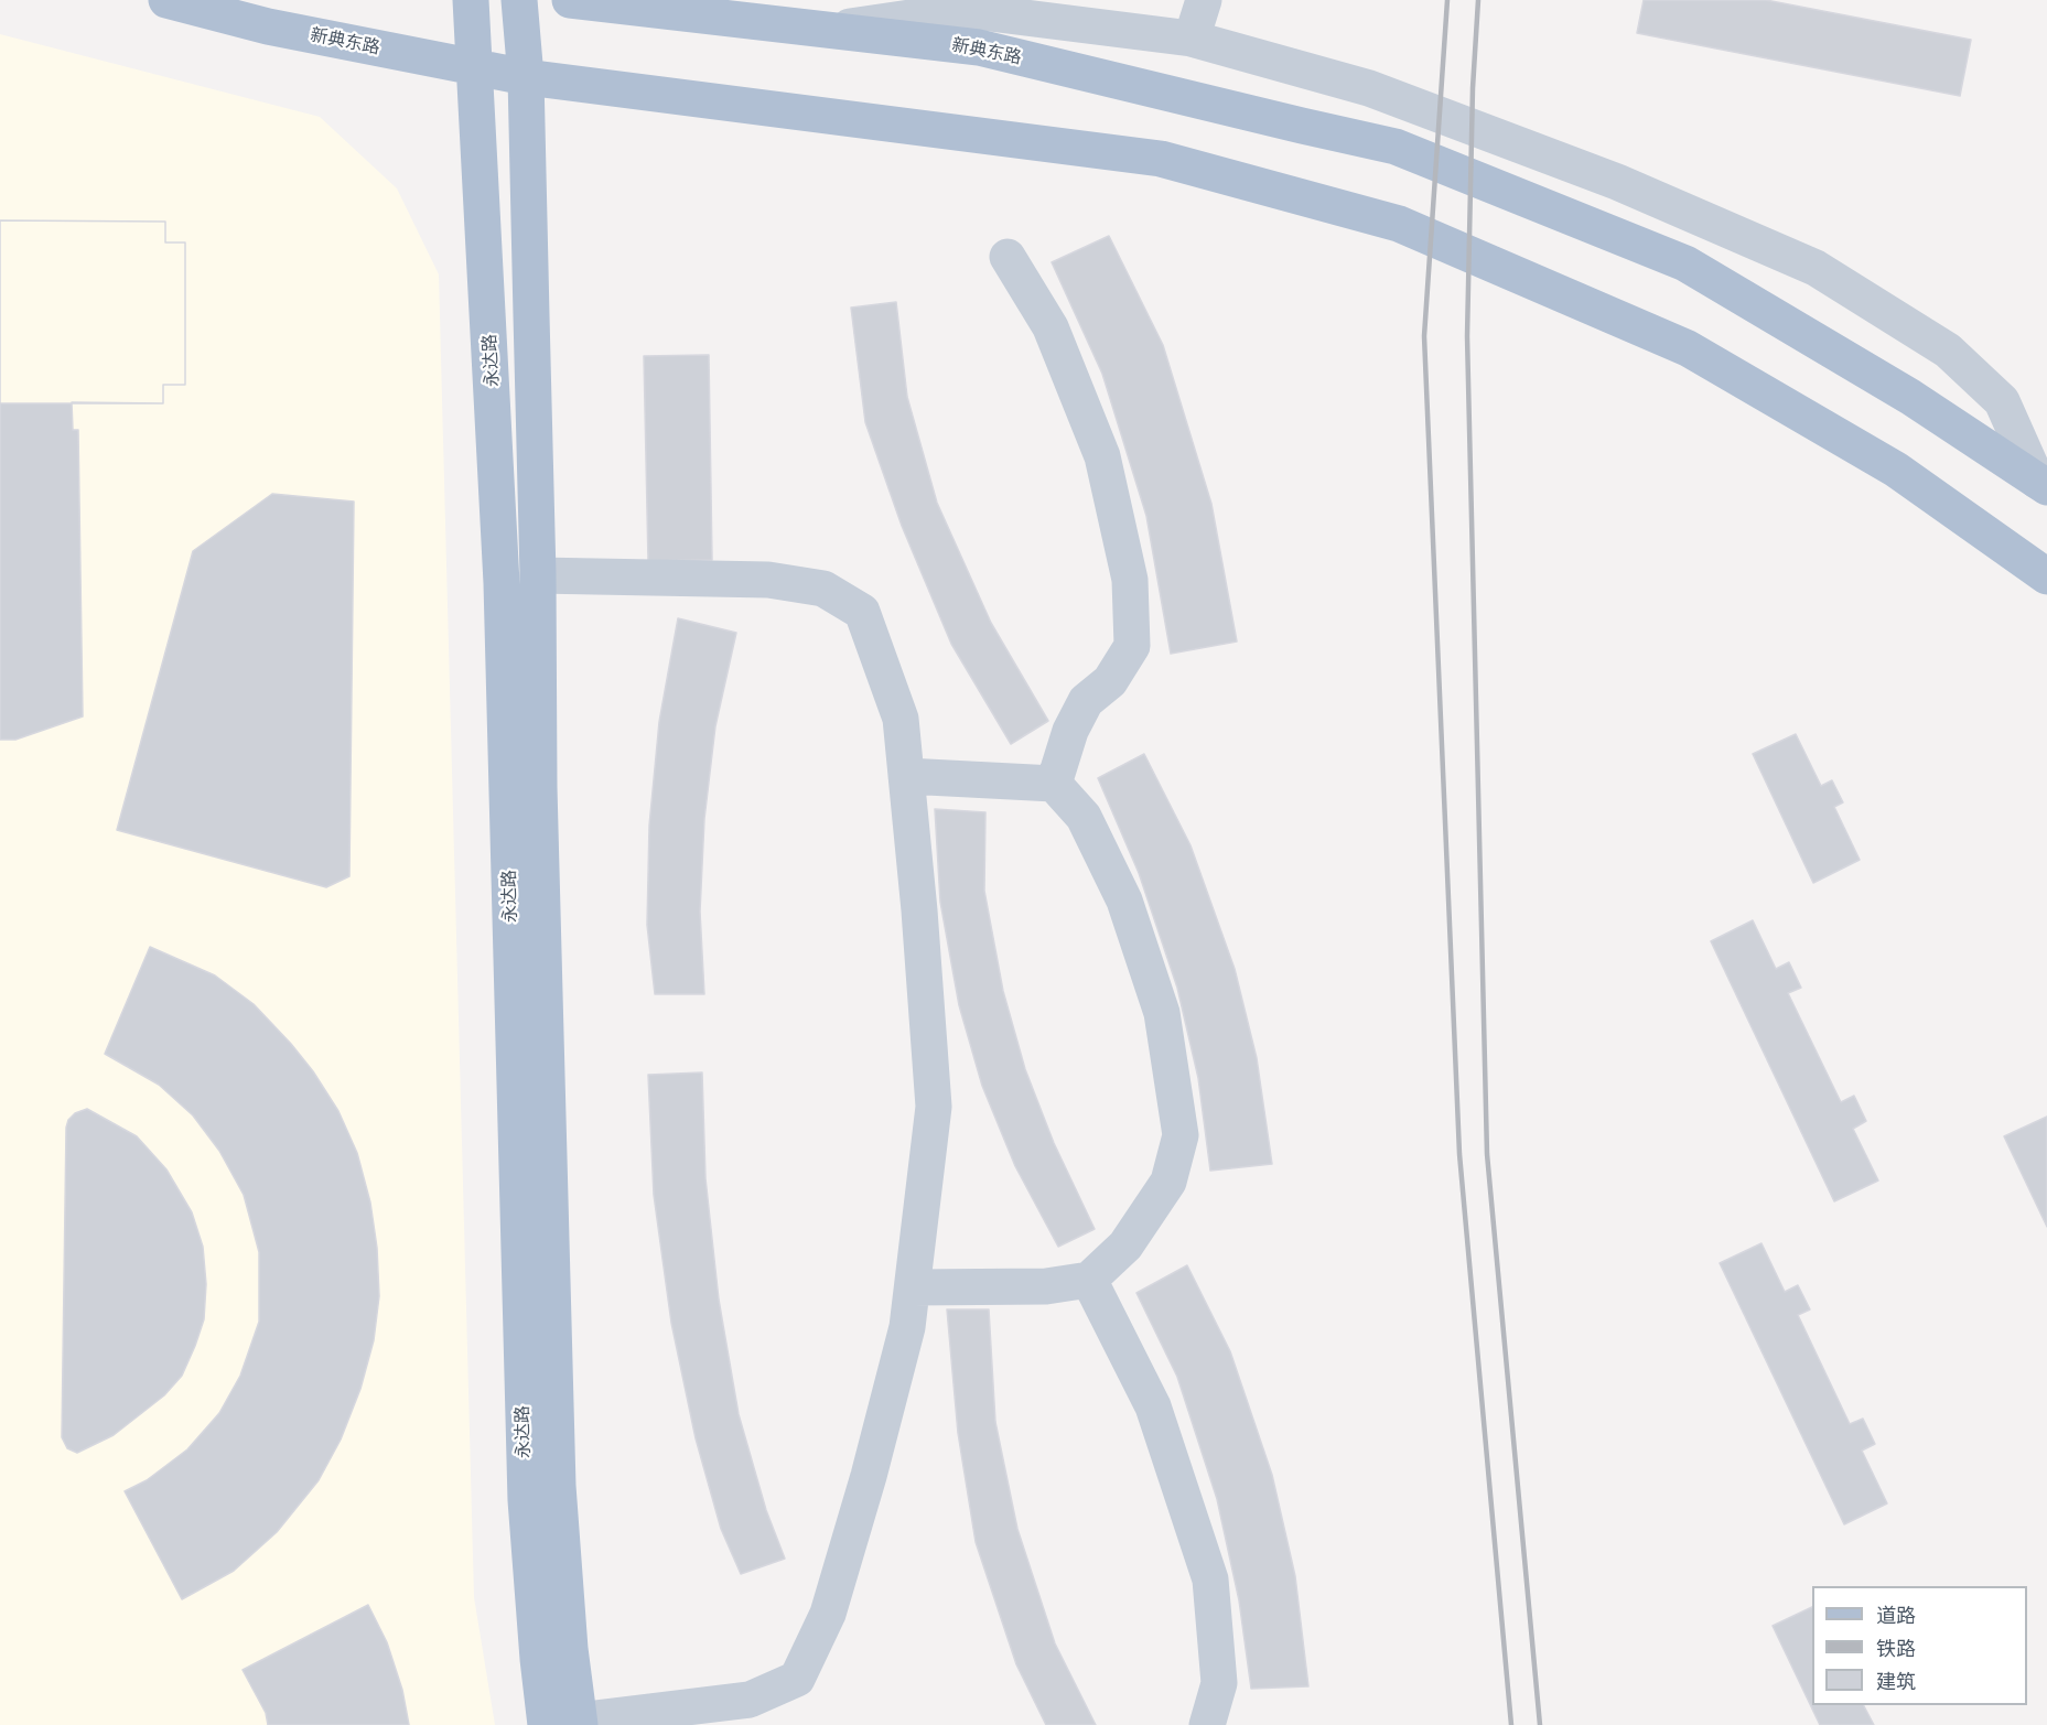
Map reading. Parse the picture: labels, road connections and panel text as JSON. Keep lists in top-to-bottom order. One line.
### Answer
{"streets":{"main road":["新典东路","永达路"]},"crossings":[["新典东路","永达路"]],"legend":["道路","铁路","建筑"]}
